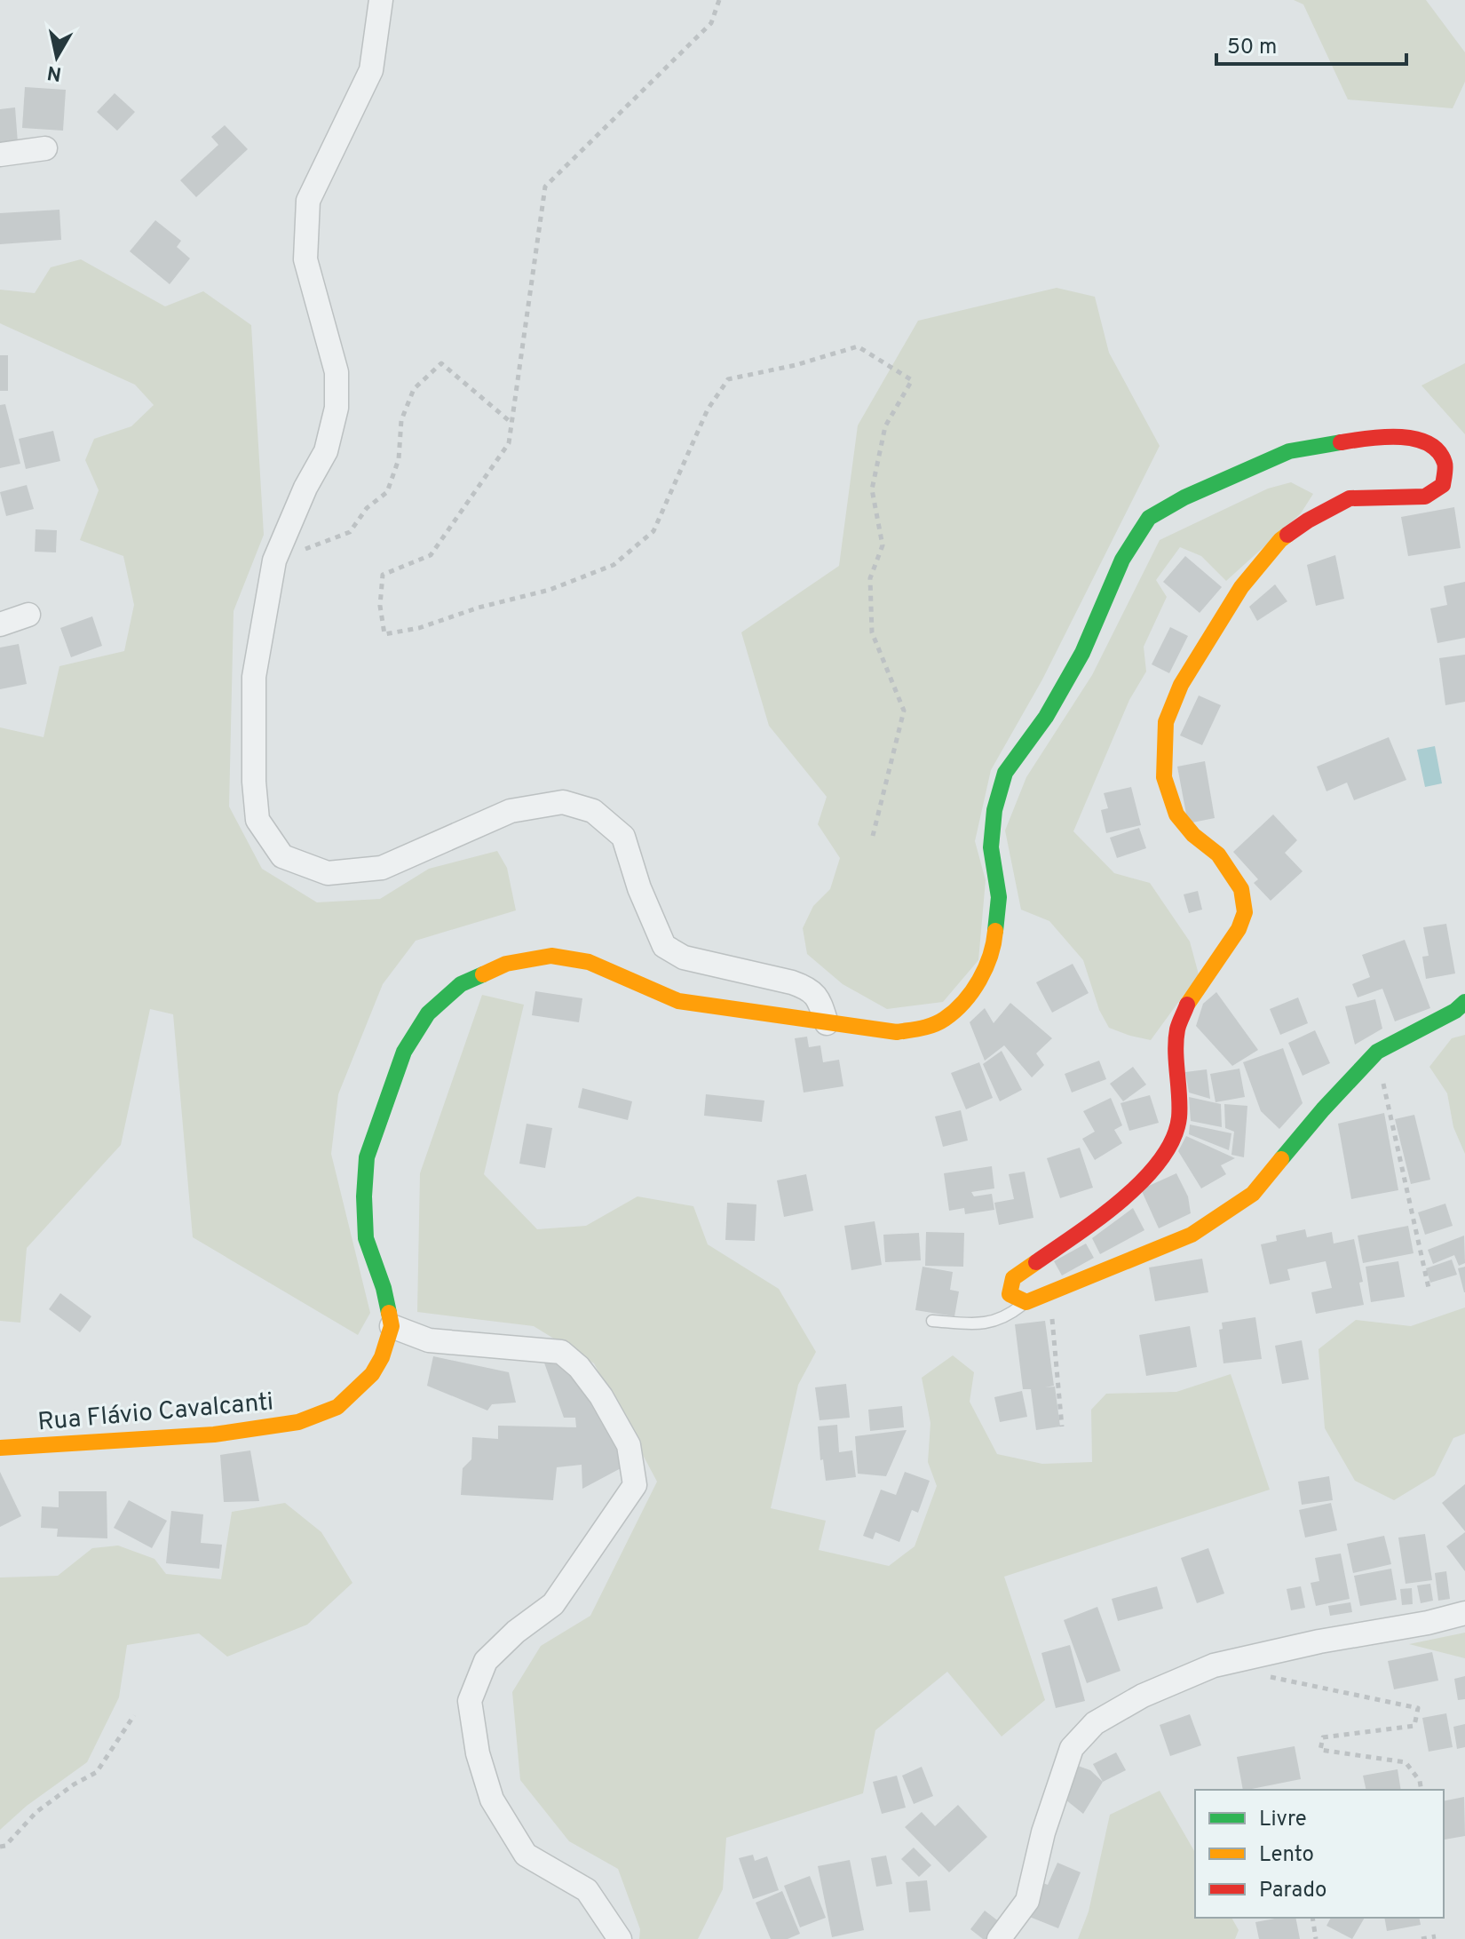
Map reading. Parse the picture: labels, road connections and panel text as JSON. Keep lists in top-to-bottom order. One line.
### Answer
{"streets":{"street":["Rua Flávio Cavalcanti"]},"legend":["Livre","Lento","Parado"],"scale_bar":"50 m","north":"bottom"}
